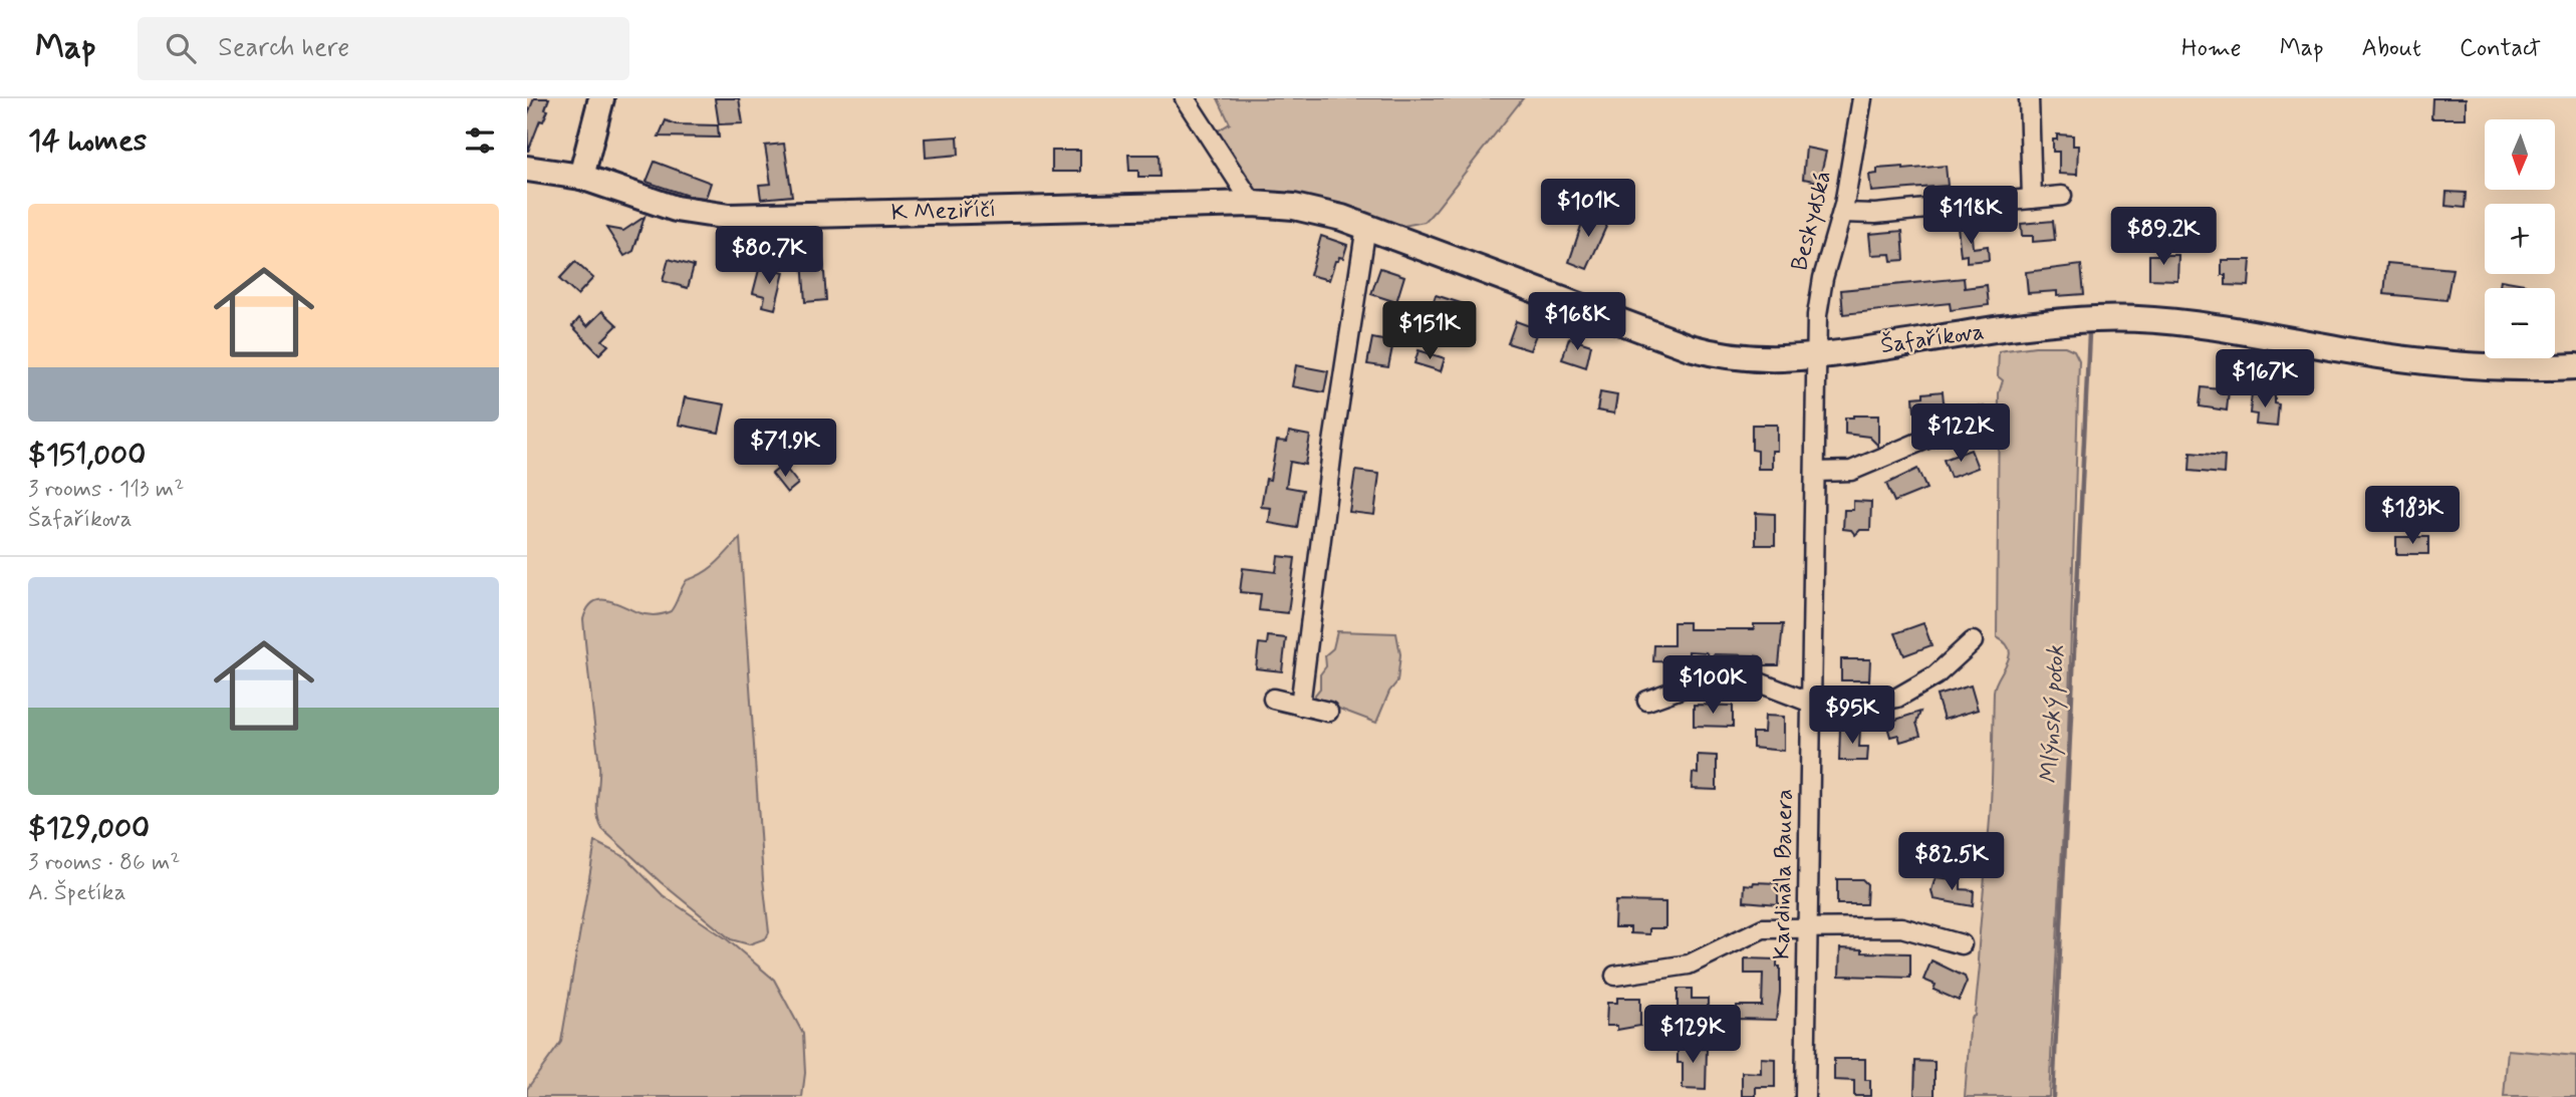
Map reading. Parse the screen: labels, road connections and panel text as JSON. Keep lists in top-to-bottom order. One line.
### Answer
{"streets":{"street":["K Meziříčí","Beskydská","Šafaříkova","Kardinála Bauera"]},"crossings":[["K Meziříčí","Šafaříkova"],["Beskydská","Šafaříkova"],["Beskydská","Kardinála Bauera"],["Šafaříkova","Kardinála Bauera"]],"water":["Mlýnský potok"],"north":"bottom","page":{"header":"Map","search":"Search here","nav":["Home","Map","About","Contact"],"heading":"14 homes","map_buttons":["+","−"],"price":["$101K","$118K","$89.2K","$80.7K","$168K","$151K","$167K","$122K","$71.9K","$183K","$100K","$95K","$82.5K","$129K"],"list":[{"name":"$151,000","note":"3 rooms · 113 m² · Šafaříkova"},{"name":"$129,000","note":"3 rooms · 86 m² · A. Špetíka"}]}}
